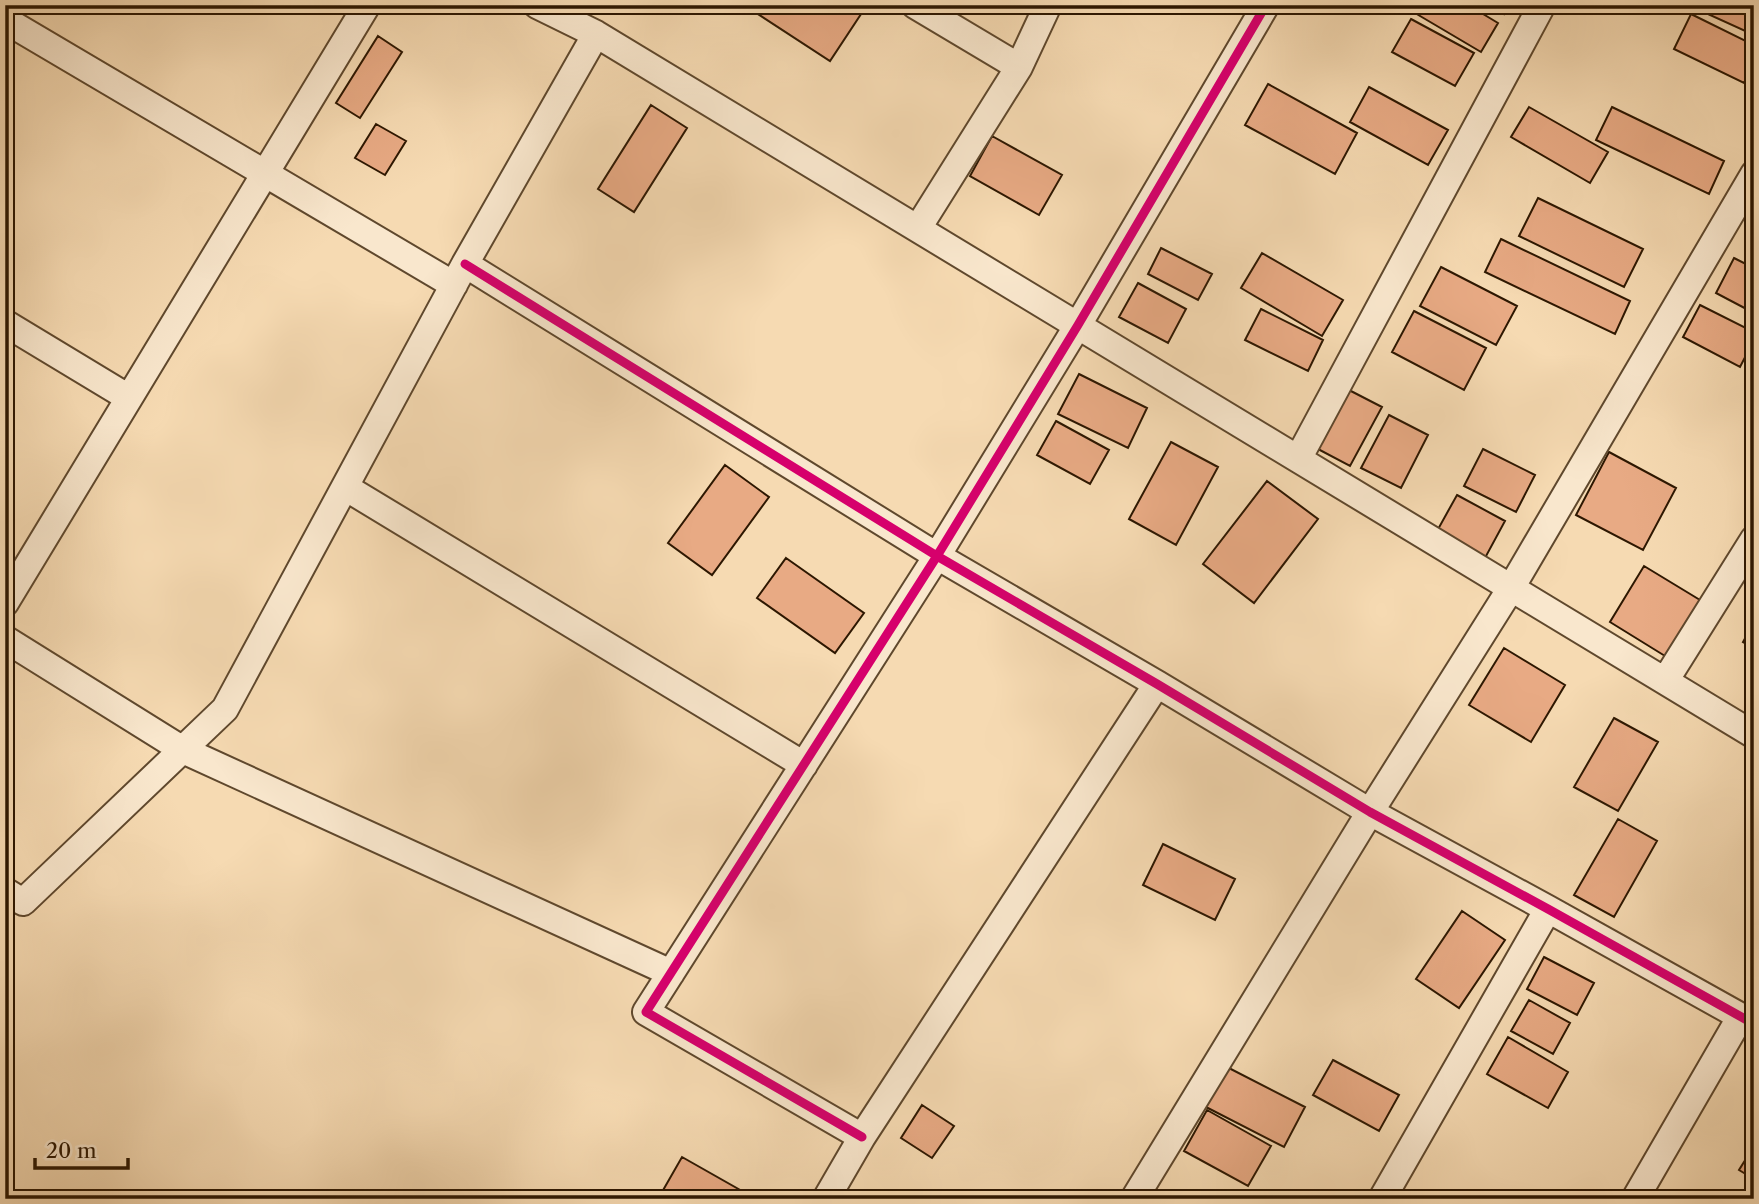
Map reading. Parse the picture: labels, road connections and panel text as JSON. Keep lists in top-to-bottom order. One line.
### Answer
{"scale_bar":"20 m"}
